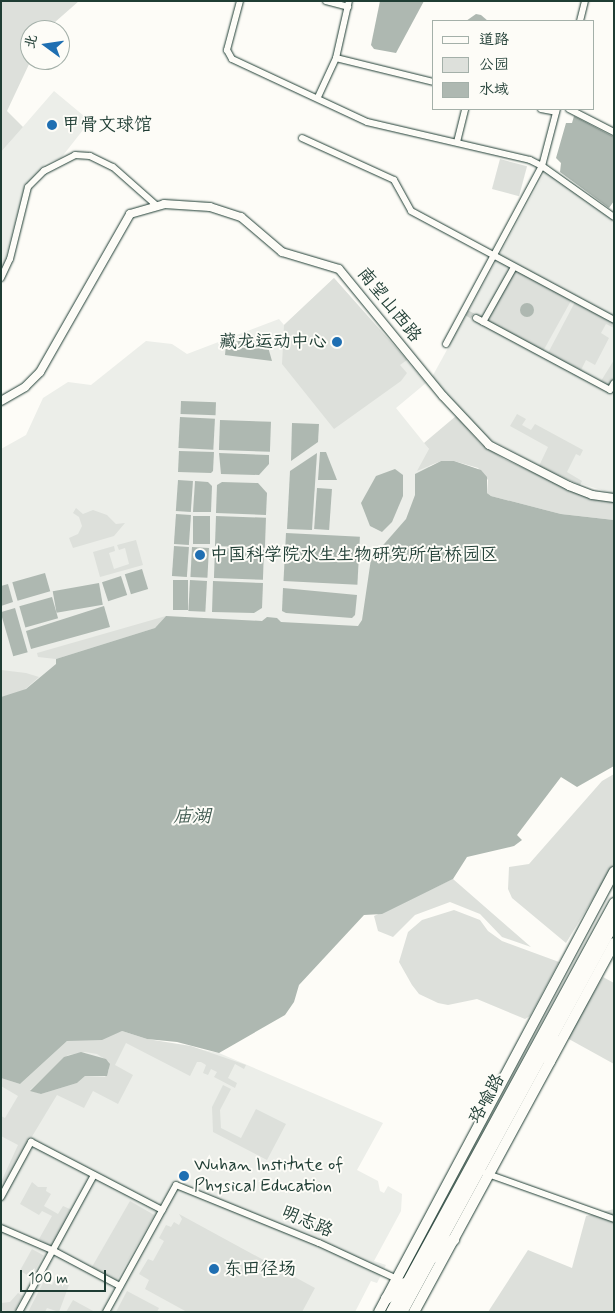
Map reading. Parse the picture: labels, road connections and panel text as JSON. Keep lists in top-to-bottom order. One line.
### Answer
{"streets":{"highway":["珞喻路"],"street":["南望山西路","明志路"]},"water":["庙湖"],"places":["甲骨文球馆","藏龙运动中心","中国科学院水生生物研究所官桥园区","Wuhan Institute of Physical Education","东田径场"],"legend":["道路","公园","水域"],"scale_bar":"100 m","north":"left"}
